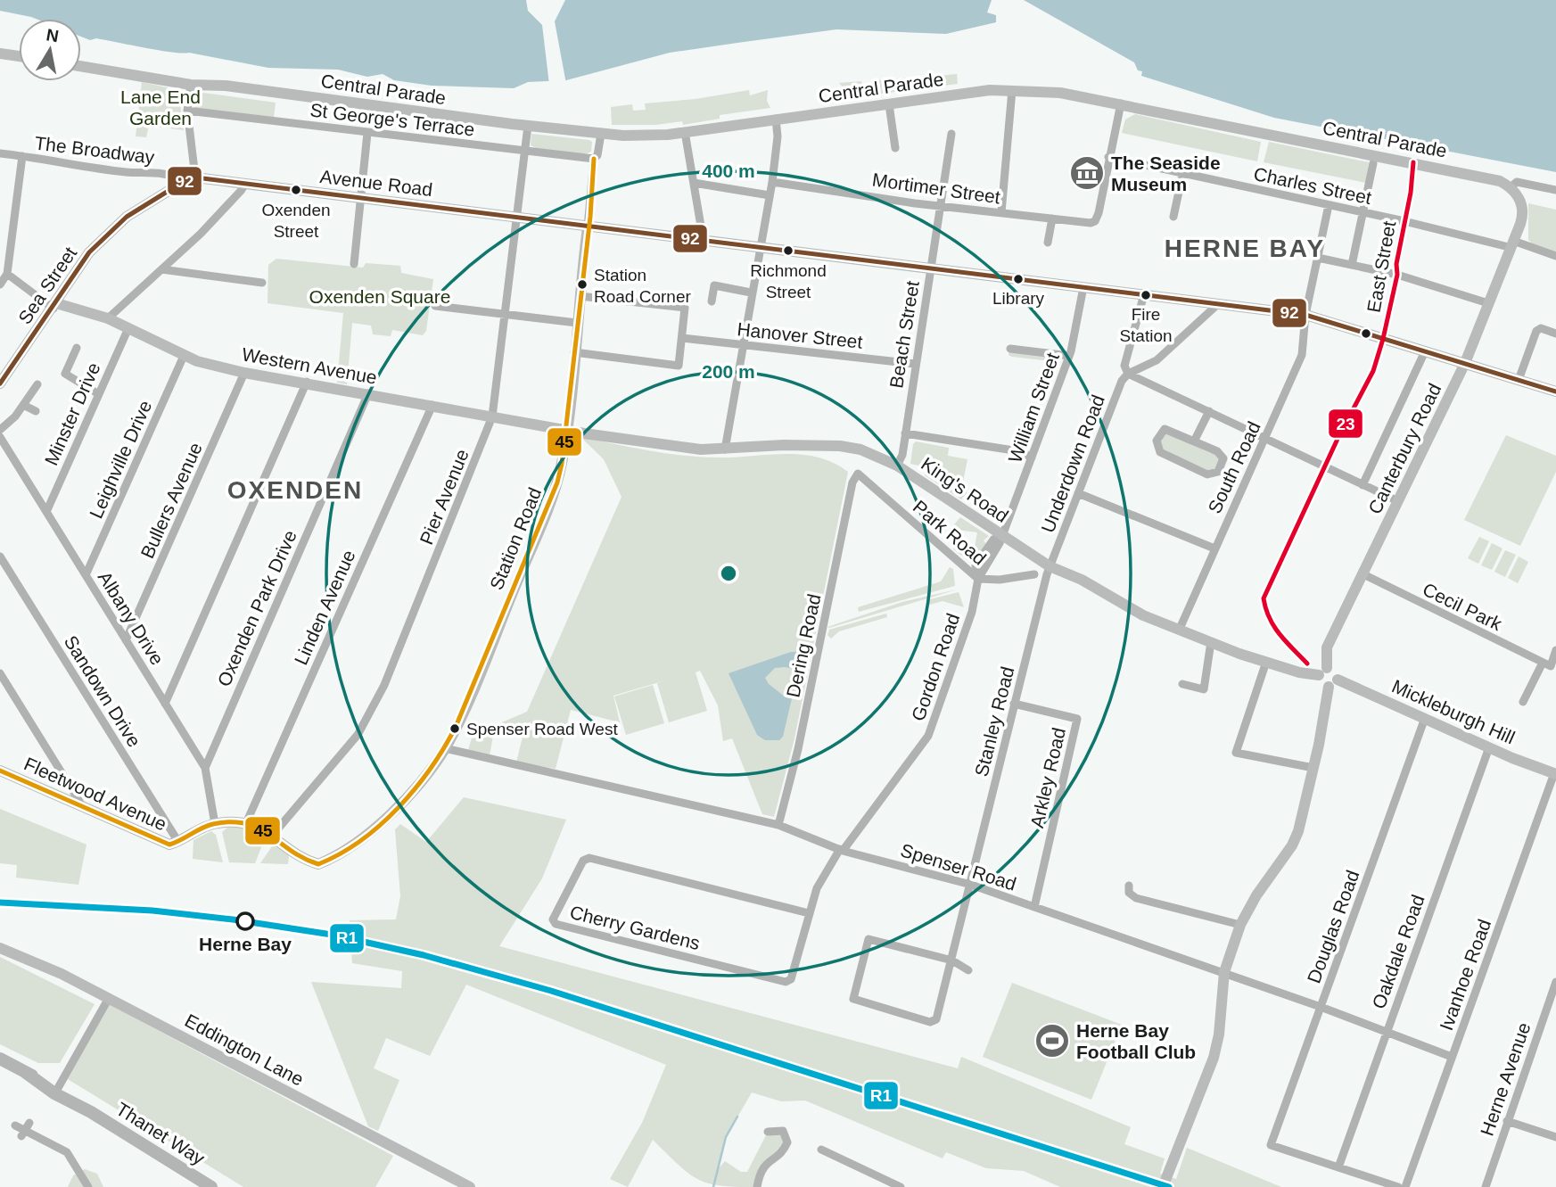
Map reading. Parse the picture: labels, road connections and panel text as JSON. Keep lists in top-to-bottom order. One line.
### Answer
{"streets":{"main road":["Thanet Way"],"street":["Central Parade","St George's Terrace","The Broadway","Avenue Road","Charles Street","Mortimer Street","East Street","Sea Street","Beach Street","Hanover Street","Western Avenue","William Street","Minster Drive","Canterbury Road","Leighville Drive","Underdown Road","South Road","King's Road","Pier Avenue","Bullers Avenue","Park Road","Station Road","Cecil Park","Linden Avenue","Oxenden Park Drive","Albany Drive","Dering Road","Gordon Road","Sandown Drive","Mickleburgh Hill","Stanley Road","Arkley Road","Fleetwood Avenue","Spenser Road","Douglas Road","Cherry Gardens","Oakdale Road","Ivanhoe Road","Eddington Lane","Herne Avenue"]},"crossings":[["Central Parade","East Street"],["Central Parade","Pier Avenue"],["Central Parade","Station Road"],["St George's Terrace","Pier Avenue"],["St George's Terrace","Station Road"],["The Broadway","Sea Street"],["Avenue Road","East Street"],["Avenue Road","Sea Street"],["Avenue Road","Beach Street"],["Avenue Road","William Street"],["Avenue Road","Canterbury Road"],["Avenue Road","South Road"],["Avenue Road","Pier Avenue"],["Avenue Road","Station Road"],["Charles Street","Mortimer Street"],["Charles Street","East Street"],["Charles Street","Canterbury Road"],["Charles Street","South Road"],["Mortimer Street","Beach Street"],["Sea Street","Western Avenue"],["Beach Street","Hanover Street"],["Beach Street","King's Road"],["Western Avenue","Minster Drive"],["Western Avenue","Leighville Drive"],["Western Avenue","King's Road"],["Western Avenue","Pier Avenue"],["Western Avenue","Bullers Avenue"],["Western Avenue","Station Road"],["Western Avenue","Linden Avenue"],["Western Avenue","Oxenden Park Drive"],["William Street","King's Road"],["William Street","Gordon Road"],["Minster Drive","Albany Drive"],["Canterbury Road","King's Road"],["Canterbury Road","Cecil Park"],["Leighville Drive","Albany Drive"],["Underdown Road","King's Road"],["Underdown Road","Stanley Road"],["South Road","King's Road"],["King's Road","Station Road"],["King's Road","Gordon Road"],["King's Road","Stanley Road"],["Pier Avenue","Station Road"],["Bullers Avenue","Albany Drive"],["Park Road","Dering Road"],["Park Road","Gordon Road"],["Station Road","Spenser Road"],["Oxenden Park Drive","Albany Drive"],["Dering Road","Spenser Road"],["Gordon Road","Spenser Road"],["Gordon Road","Cherry Gardens"],["Sandown Drive","Fleetwood Avenue"],["Mickleburgh Hill","Douglas Road"],["Mickleburgh Hill","Oakdale Road"],["Mickleburgh Hill","Ivanhoe Road"],["Stanley Road","Arkley Road"],["Stanley Road","Spenser Road"],["Arkley Road","Spenser Road"],["Spenser Road","Douglas Road"],["Spenser Road","Cherry Gardens"],["Spenser Road","Oakdale Road"],["Spenser Road","Ivanhoe Road"],["Douglas Road","Oakdale Road"]],"districts":["HERNE BAY","OXENDEN"],"parks":["Lane End Garden","Oxenden Square"],"places":{"museum":["The Seaside Museum"],"other":["Oxenden Street","Richmond Street","Library","Station Road Corner","Fire Station","Spenser Road West","Herne Bay"],"sports":["Herne Bay Football Club"]},"lines":["transit line 45","transit line 23","transit line 92","transit line R1"],"north":"top","rings":["400 m","200 m"]}
